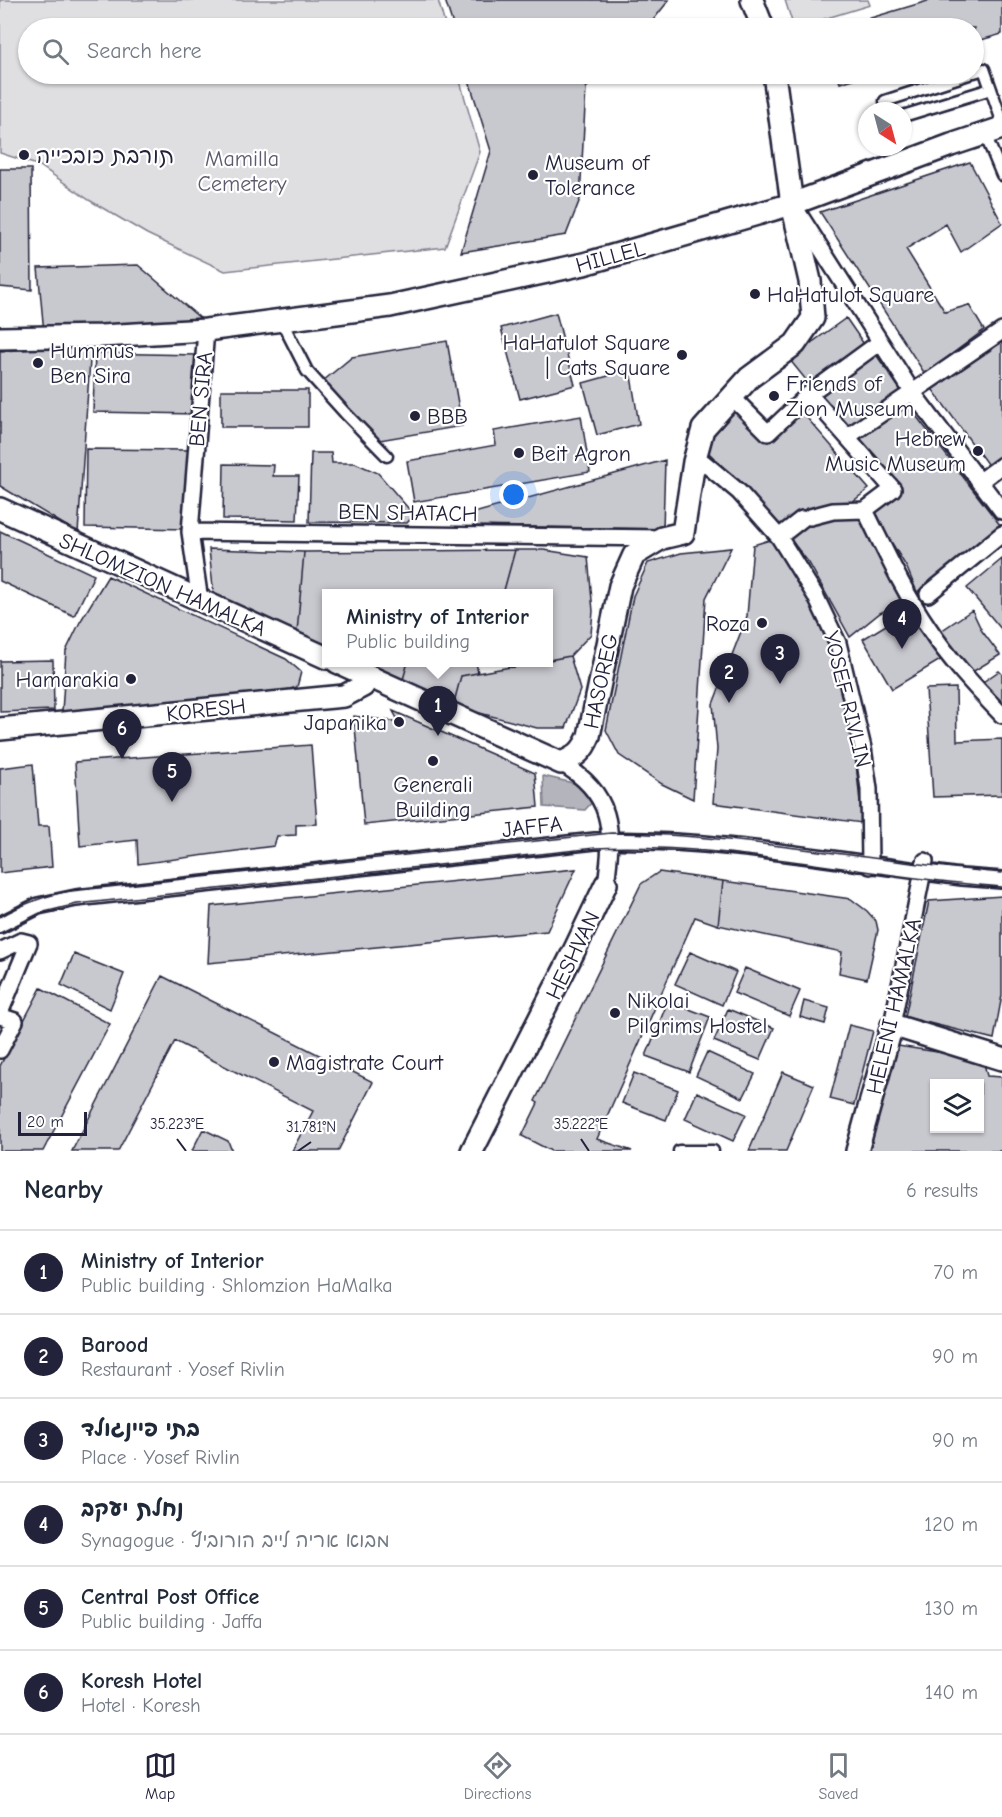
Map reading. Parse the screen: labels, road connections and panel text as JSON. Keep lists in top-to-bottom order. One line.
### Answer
{"streets":{"street":["HILLEL","BEN SIRA","BEN SHATACH","SHLOMZION HAMALKA","HASOREG","YOSEF RIVLIN","KORESH","JAFFA","HESHVAN","HELENI HAMALKA"]},"crossings":[["HILLEL","BEN SIRA"],["BEN SIRA","BEN SHATACH"],["BEN SIRA","SHLOMZION HAMALKA"],["BEN SHATACH","HASOREG"],["HASOREG","YOSEF RIVLIN"],["HASOREG","HESHVAN"],["YOSEF RIVLIN","JAFFA"],["JAFFA","HESHVAN"],["JAFFA","HELENI HAMALKA"]],"parks":["Mamilla Cemetery"],"places":["תורבת כובכייה","Museum of Tolerance","HaHatulot Square","HaHatulot Square | Cats Square","Hummus Ben Sira","Friends of Zion Museum","BBB","Hebrew Music Museum","Beit Agron","Roza","Hamarakia","Japanika","Generali Building","Nikolai Pilgrims Hostel","Magistrate Court"],"scale_bar":"20 m","north":"bottom right","page":{"search":"Search here","popup":["Ministry of Interior","Public building"],"pins":["4","3","2","1","6","5"],"scale":"20 m","heading":["Nearby","6 results"],"list":[{"mark":"1","name":"Ministry of Interior","note":"Public building · Shlomzion HaMalka","value":"70 m"},{"mark":"2","name":"Barood","note":"Restaurant · Yosef Rivlin","value":"90 m"},{"mark":"3","name":"בתי פיינגולד","note":"Place · Yosef Rivlin","value":"90 m"},{"mark":"4","name":"נחלת יעקב","note":"Synagogue · מבוא אריה לייב הורוביץ","value":"120 m"},{"mark":"5","name":"Central Post Office","note":"Public building · Jaffa","value":"130 m"},{"mark":"6","name":"Koresh Hotel","note":"Hotel · Koresh","value":"140 m"}],"nav":["Map","Directions","Saved"]},"coordinates":["35.223°E","35.222°E","31.781°N"]}
